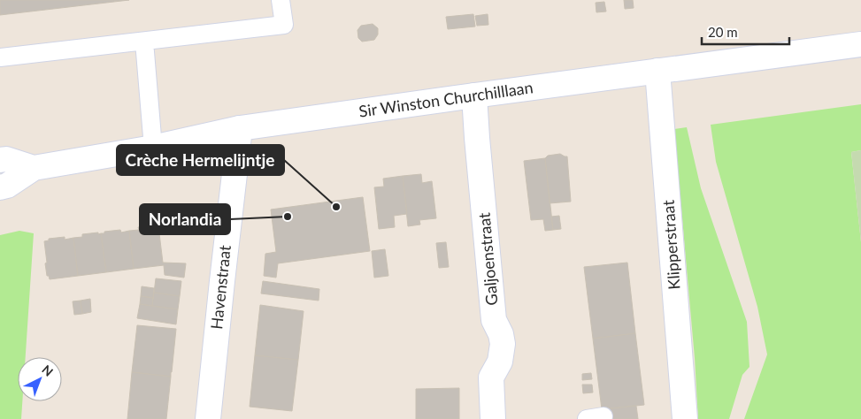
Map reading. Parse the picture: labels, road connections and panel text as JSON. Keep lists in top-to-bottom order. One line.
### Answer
{"streets":{"street":["Sir Winston Churchilllaan","Klipperstraat","Galjoenstraat","Havenstraat"]},"crossings":[["Sir Winston Churchilllaan","Klipperstraat"],["Sir Winston Churchilllaan","Galjoenstraat"],["Sir Winston Churchilllaan","Havenstraat"]],"places":["Crèche Hermelijntje","Norlandia"],"scale_bar":"20 m","north":"top right"}
